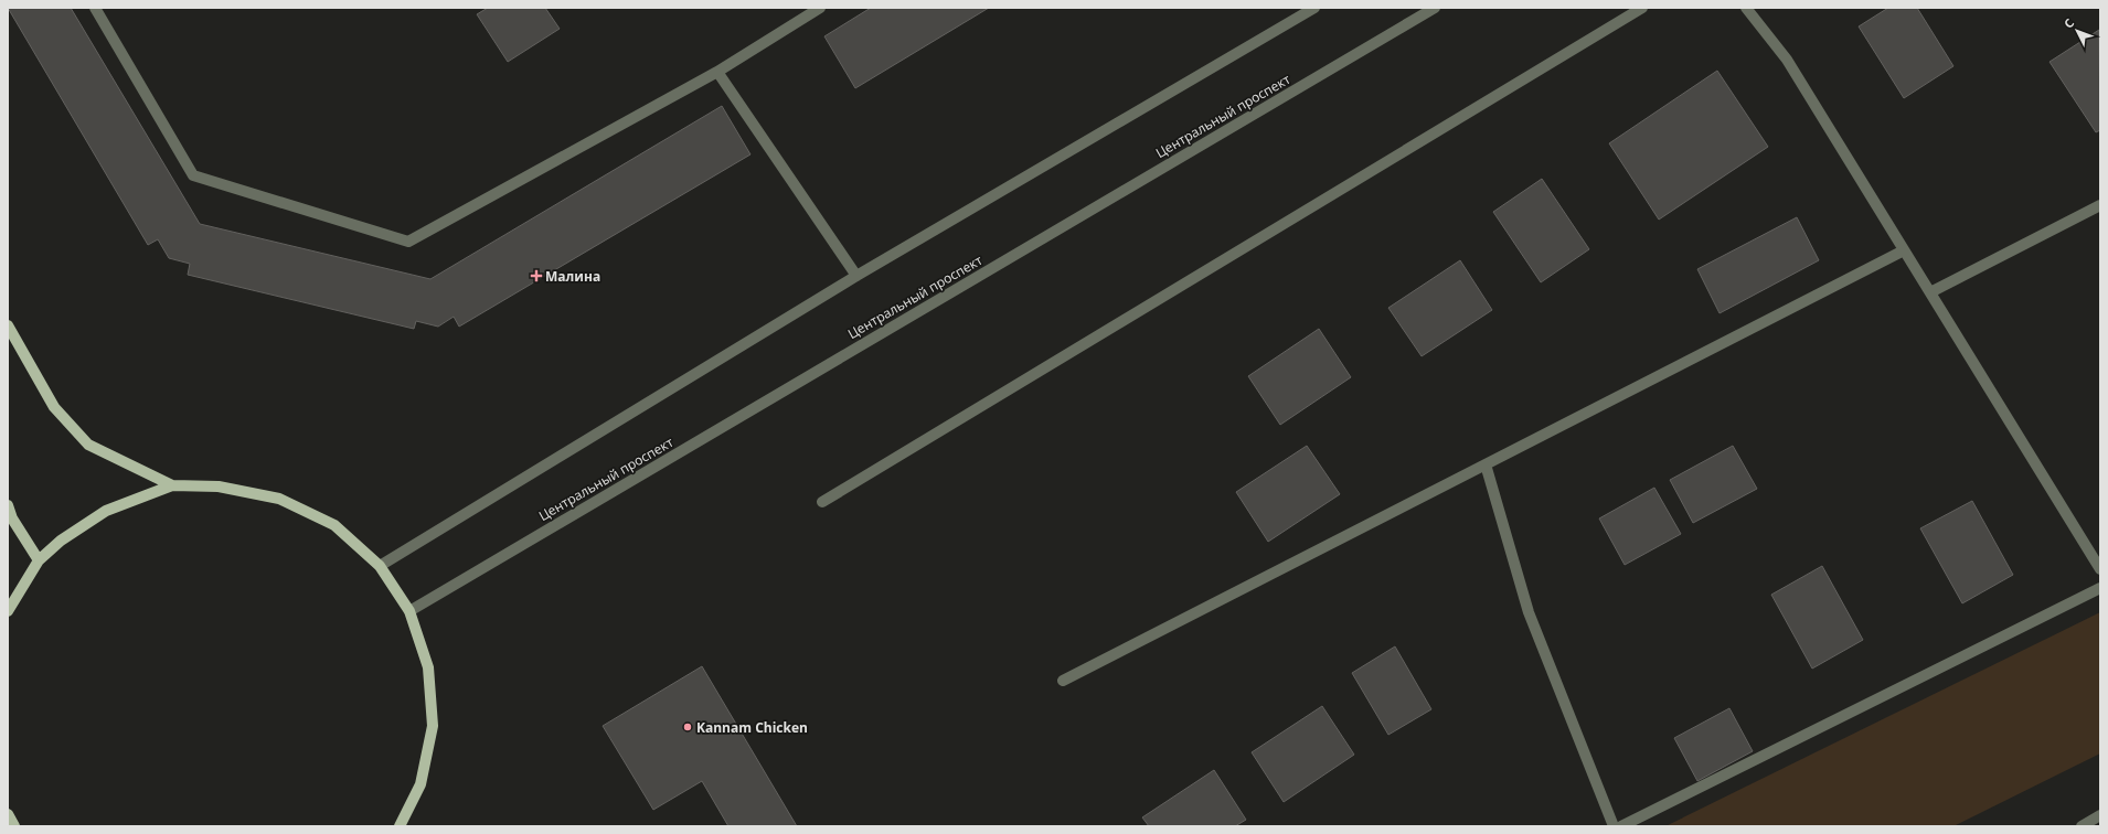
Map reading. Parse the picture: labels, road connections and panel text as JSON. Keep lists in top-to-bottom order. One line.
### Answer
{"streets":{"street":["Центральный проспект"]},"places":{"health":["Малина"],"other":["Kannam Chicken"]},"north":"top left"}
